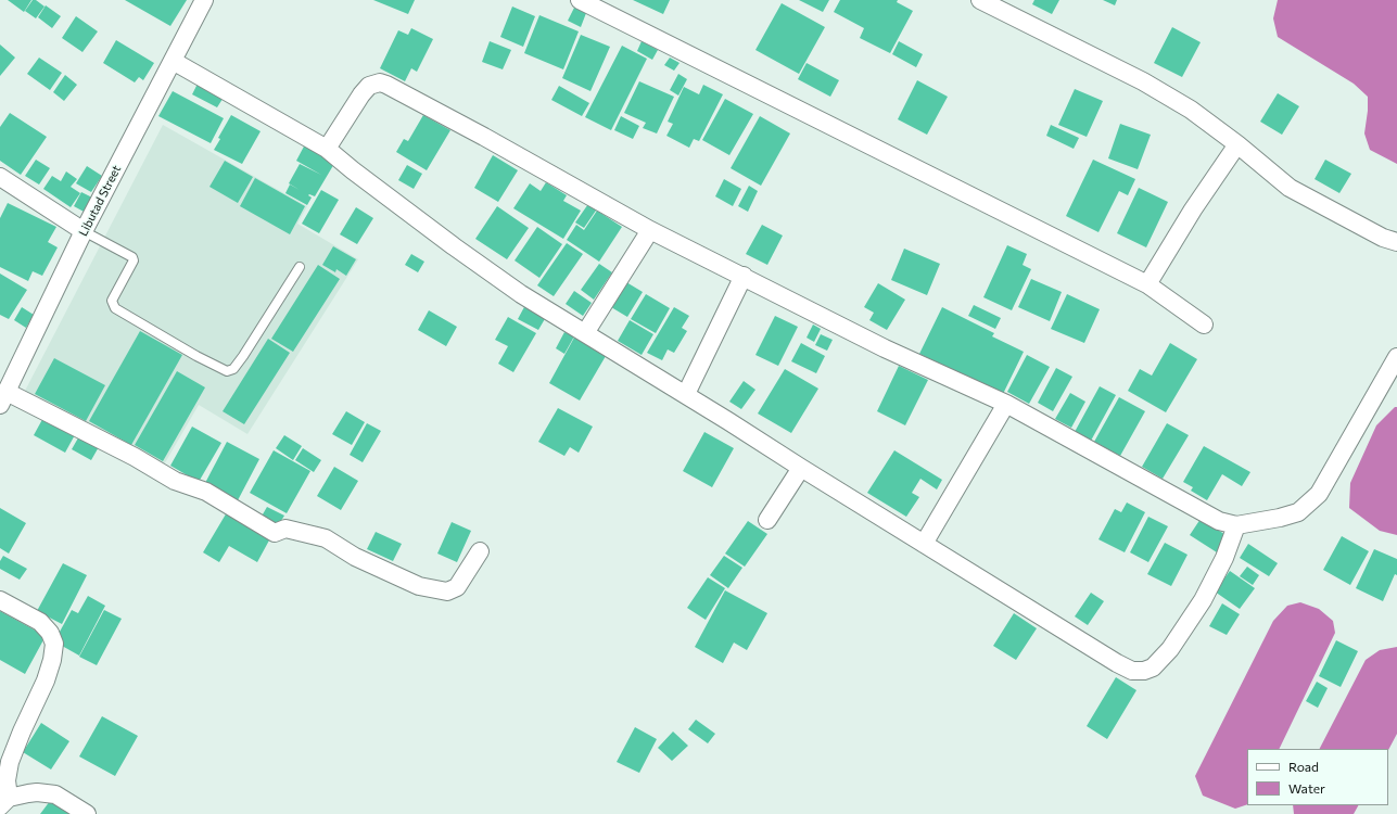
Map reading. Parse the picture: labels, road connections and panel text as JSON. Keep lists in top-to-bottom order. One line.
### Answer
{"streets":{"street":["Libutad Street"]},"legend":["Road","Water"]}
